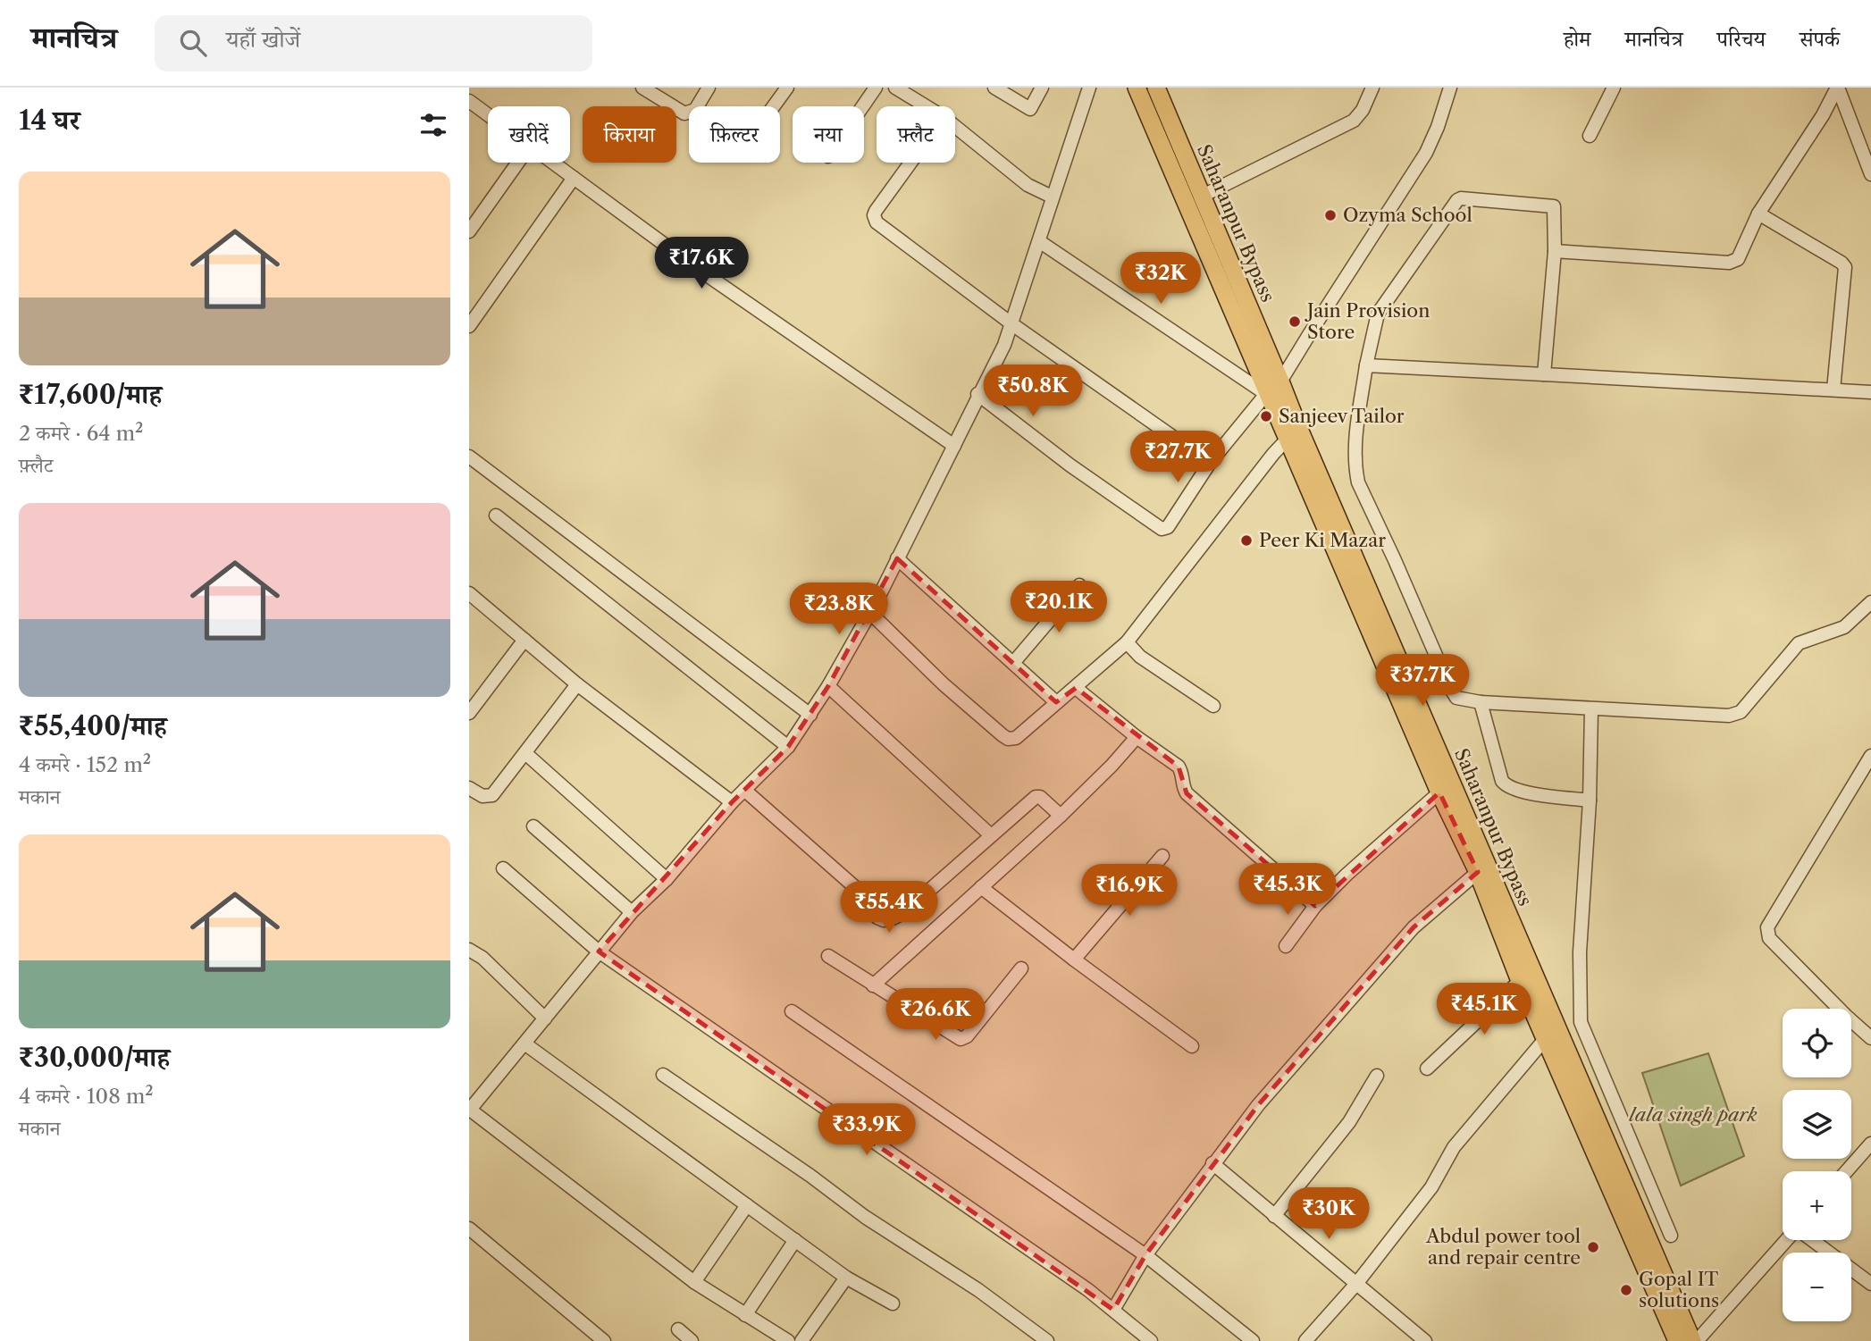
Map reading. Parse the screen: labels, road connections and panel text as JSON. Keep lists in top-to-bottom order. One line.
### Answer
{"streets":{"main road":["Saharanpur Bypass"]},"parks":["lala singh park"],"places":["Ozyma School","Jain Provision Store","Sanjeev Tailor","Peer Ki Mazar","Abdul power tool and repair centre","Gopal IT solutions"],"page":{"header":"मानचित्र","search":"यहाँ खोजें","nav":["होम","मानचित्र","परिचय","संपर्क"],"heading":"14 घर","chip":["खरीदें","किराया","फ़िल्टर","नया","फ़्लैट"],"list":[{"name":"₹17,600/माह","note":"2 कमरे · 64 m² · फ़्लैट"},{"name":"₹55,400/माह","note":"4 कमरे · 152 m² · मकान"},{"name":"₹30,000/माह","note":"4 कमरे · 108 m² · मकान"}],"price":["₹17.6K","₹32K","₹50.8K","₹27.7K","₹20.1K","₹23.8K","₹37.7K","₹45.3K","₹16.9K","₹55.4K","₹45.1K","₹26.6K","₹33.9K","₹30K"],"map_buttons":["+","−"]}}
